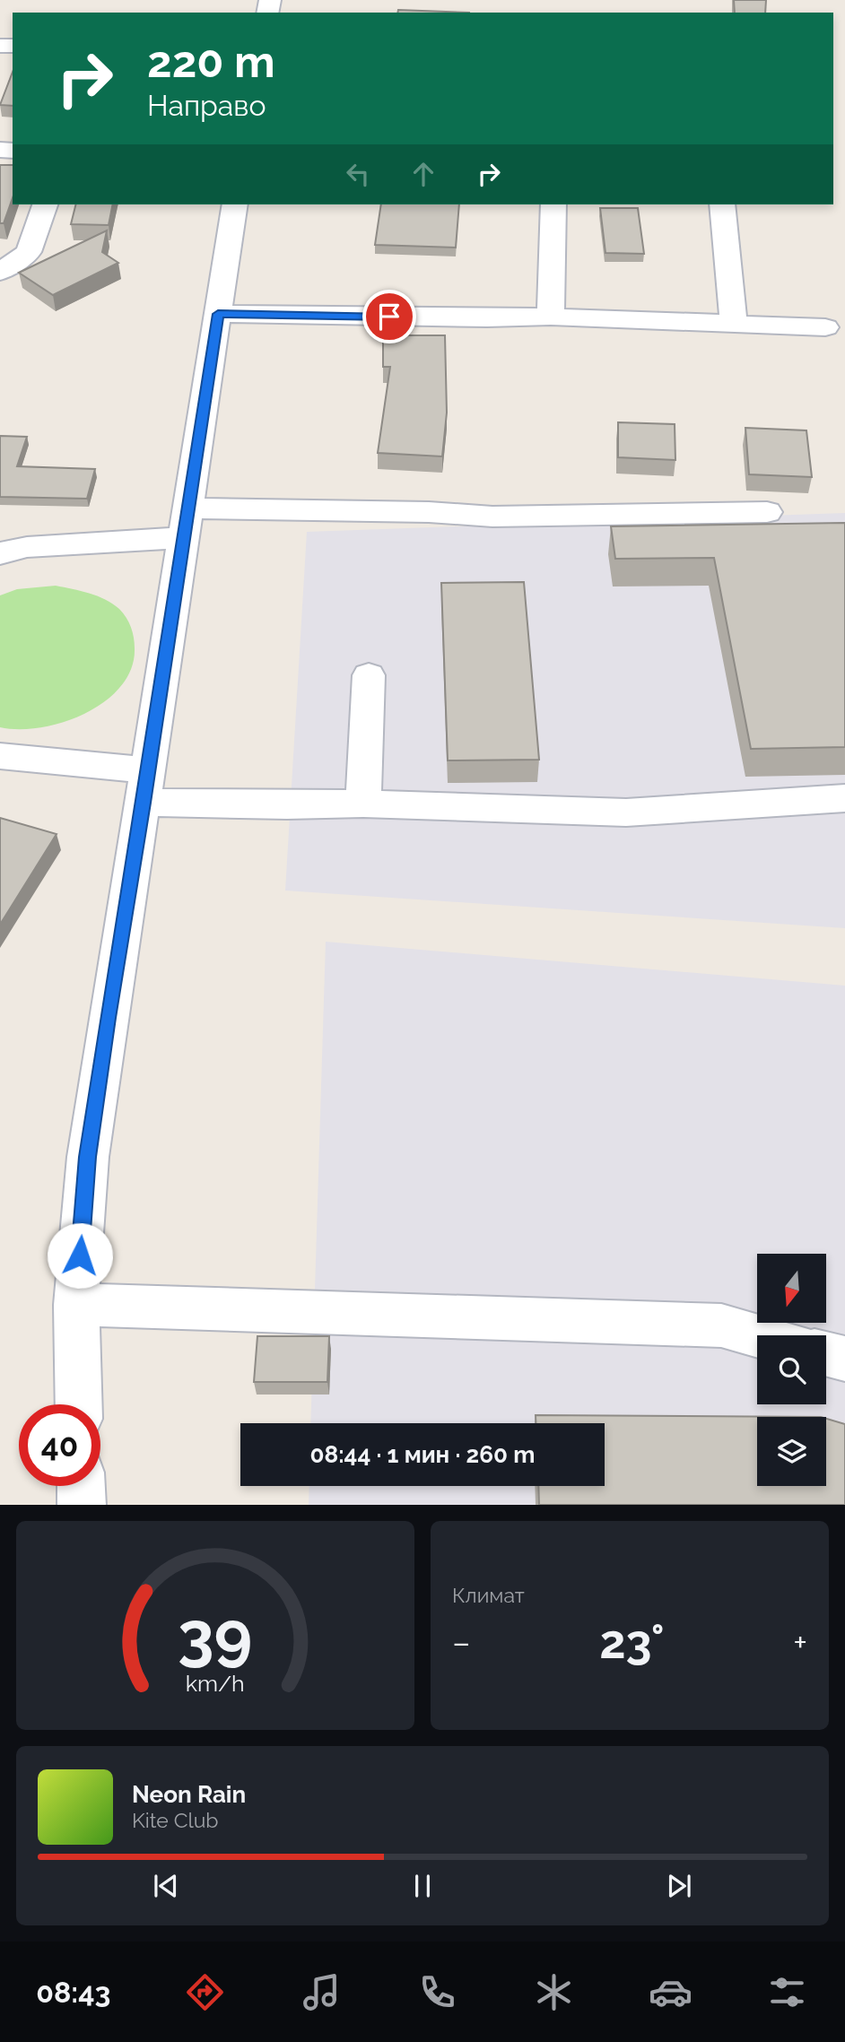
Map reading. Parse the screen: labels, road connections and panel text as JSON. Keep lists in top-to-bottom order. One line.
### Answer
{"north":"bottom","page":{"turn":["220 m","Направо"],"limit":"40","trip":"08:44 · 1 мин · 260 m","tile":"Климат","heat":["−","23°","+"],"song":["Neon Rain","Kite Club"],"tabs":"08:43","gauge":["39","km/h"]}}
